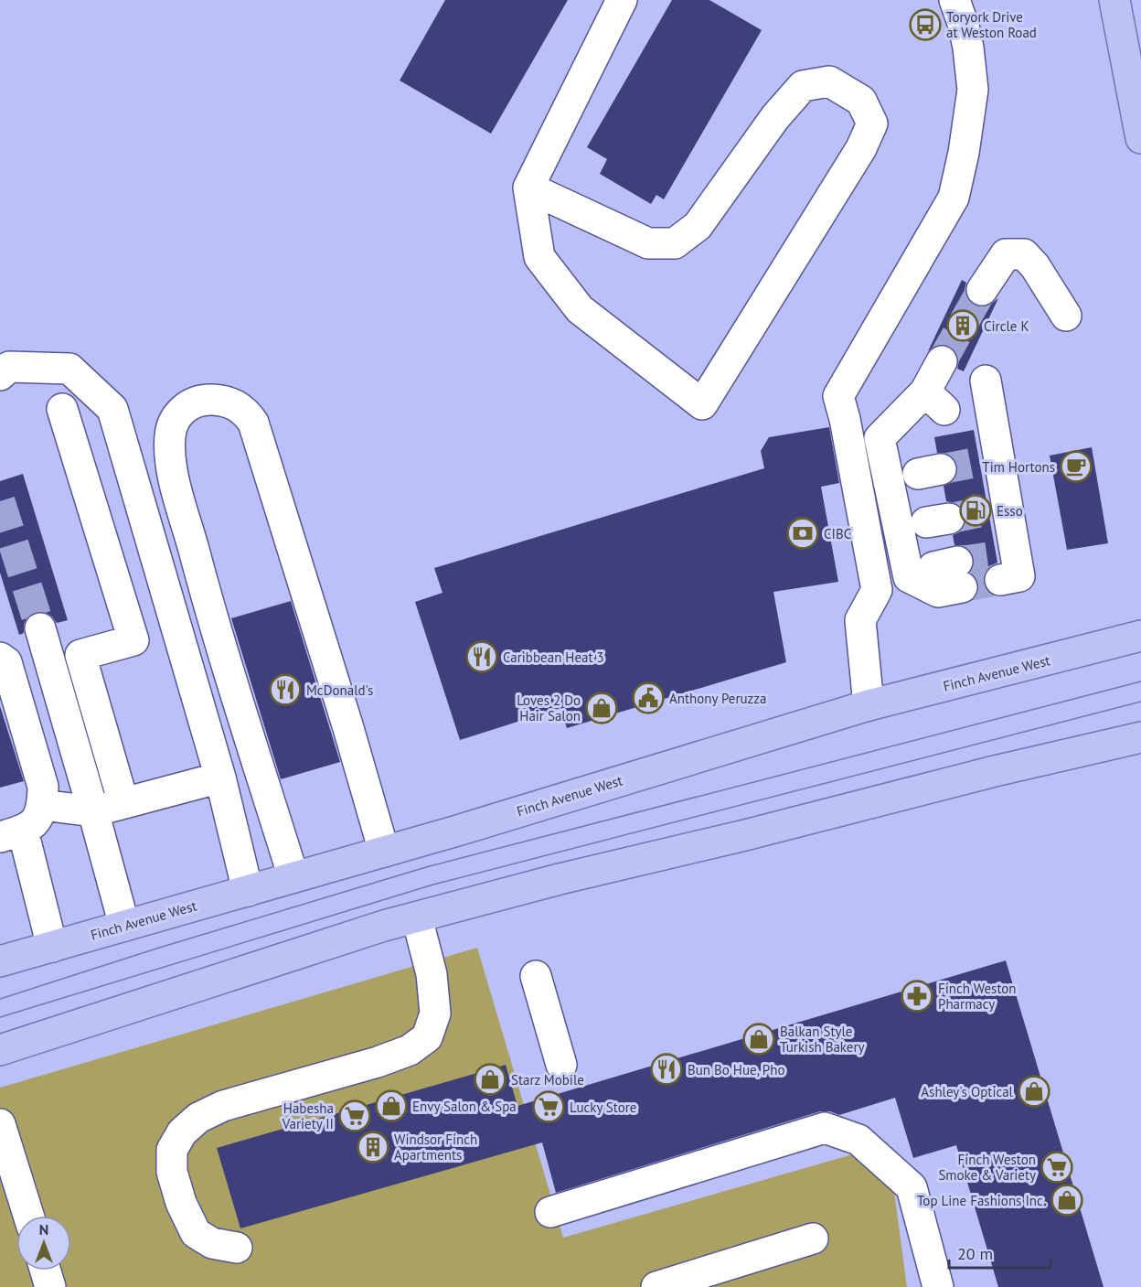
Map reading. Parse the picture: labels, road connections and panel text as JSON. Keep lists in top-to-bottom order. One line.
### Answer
{"streets":{"main road":["Finch Avenue West"]},"places":{"bus stop":["Toryork Drive at Weston Road"],"building":["Circle K","Windsor Finch Apartments"],"cafe":["Tim Hortons"],"fuel station":["Esso"],"bank":["CIBC"],"restaurant":["Caribbean Heat 3","McDonald's","Bun Bo Hue, Pho"],"public building":["Anthony Peruzza"],"shop":["Loves 2 Do Hair Salon","Balkan Style Turkish Bakery","Starz Mobile","Ashley's Optical","Envy Salon & Spa","Top Line Fashions Inc."],"pharmacy":["Finch Weston Pharmacy"],"supermarket":["Lucky Store","Habesha Variety II","Finch Weston Smoke & Variety"]},"scale_bar":"20 m","north":"top"}
